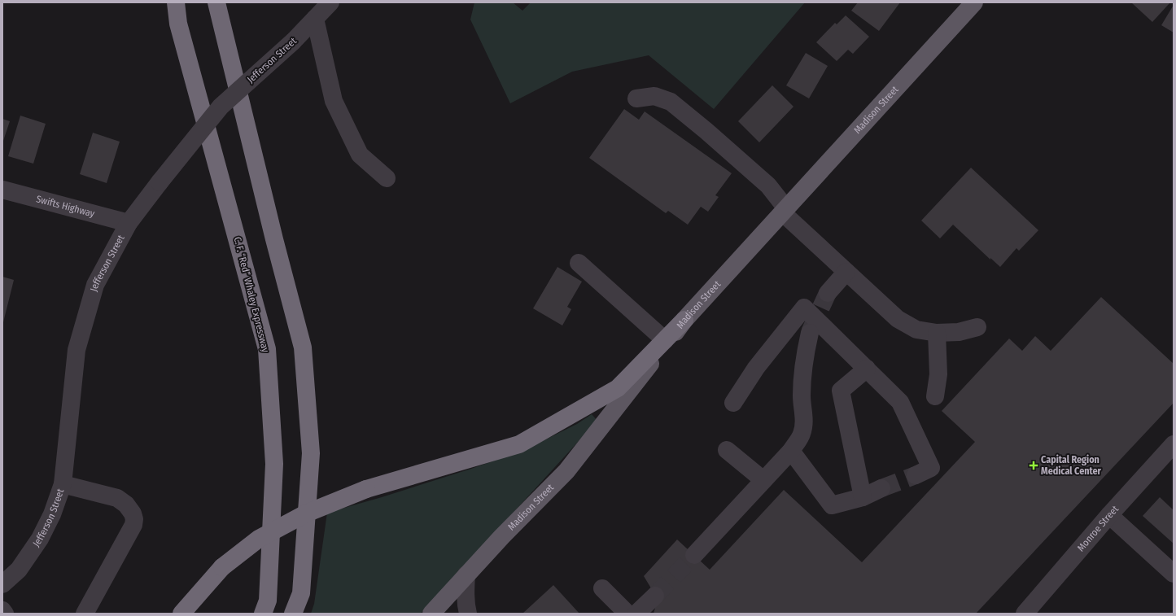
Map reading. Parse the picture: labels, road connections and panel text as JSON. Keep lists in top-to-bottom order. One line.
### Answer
{"streets":{"highway":["C. F. “Red” Whaley Expressway"],"main road":["Madison Street"],"street":["Jefferson Street","Swifts Highway","Monroe Street"]},"crossings":[["Jefferson Street","Swifts Highway"]],"places":{"health":["Capital Region Medical Center"]}}
